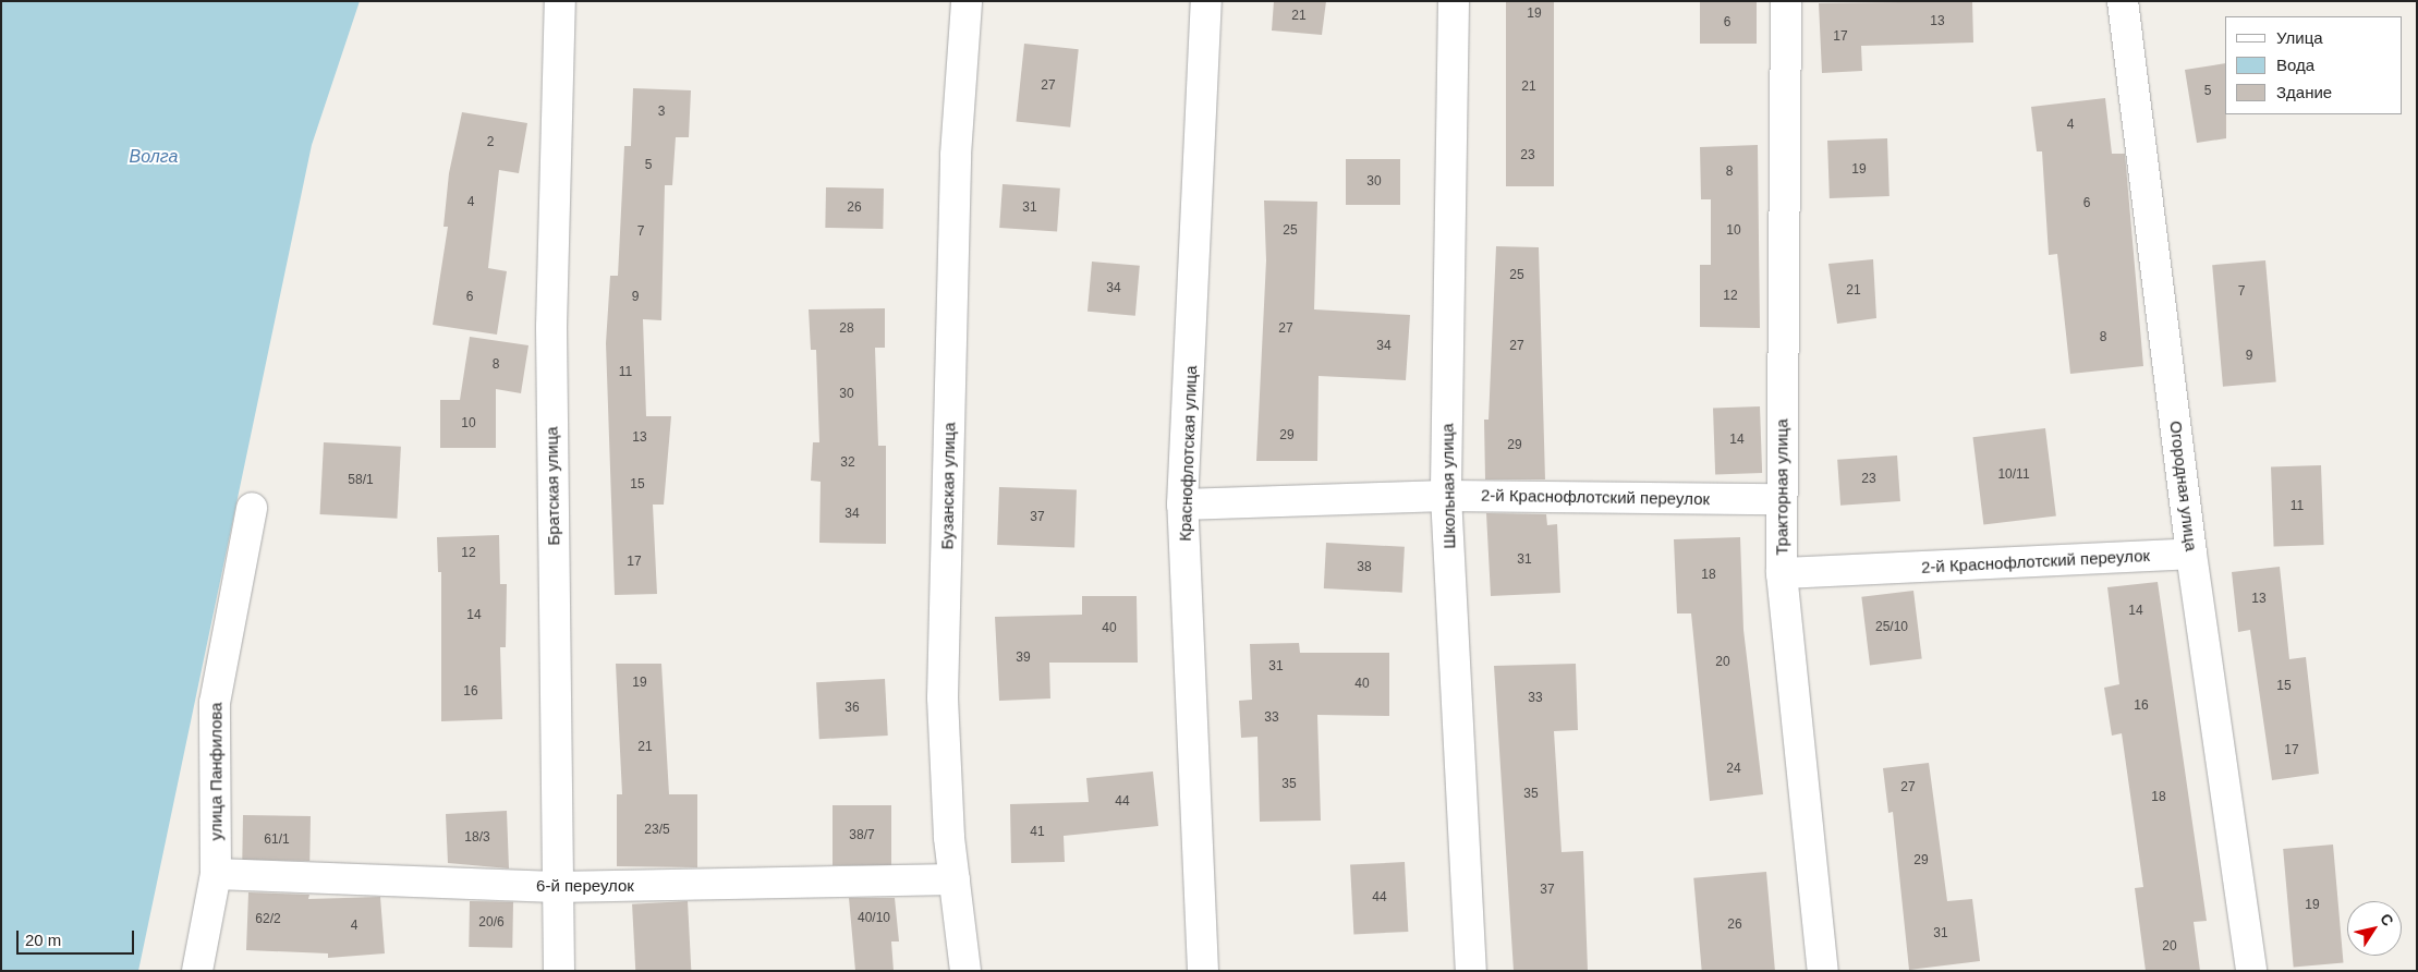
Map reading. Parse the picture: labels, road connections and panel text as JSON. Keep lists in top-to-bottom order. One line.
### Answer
{"streets":{"street":["Краснофлотская улица","Братская улица","Бузанская улица","Школьная улица","Огородная улица","Тракторная улица","2-й Краснофлотский переулок","улица Панфилова","6-й переулок"]},"crossings":[["Краснофлотская улица","2-й Краснофлотский переулок"],["Братская улица","6-й переулок"],["Бузанская улица","6-й переулок"],["Школьная улица","2-й Краснофлотский переулок"],["Огородная улица","2-й Краснофлотский переулок"],["Тракторная улица","2-й Краснофлотский переулок"],["улица Панфилова","6-й переулок"]],"water":["Волга"],"house_numbers":["19","21","13","6","17","27","21","5","3","4","2","23","5","19","8","30","4","6","26","31","25","10","7","25","34","21","7","12","6","9","28","27","8","34","27","9","8","11","30","10","29","13","14","29","32","10/11","23","58/1","15","11","34","37","12","31","17","38","18","13","14","14","25/10","40","39","20","31","19","40","15","16","33","16","36","33","21","17","24","35","27","35","18","44","23/5","41","38/7","18/3","61/1","29","37","44","19","40/10","62/2","20/6","26","4","31","20"],"legend":["Улица","Вода","Здание"],"scale_bar":"20 m","north":"top right"}
